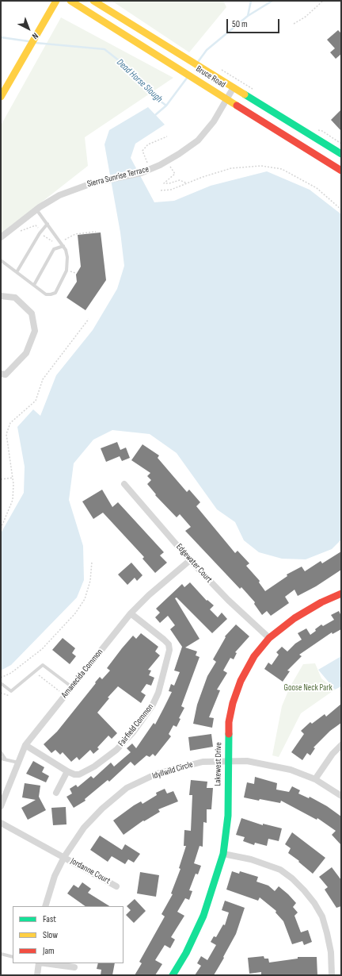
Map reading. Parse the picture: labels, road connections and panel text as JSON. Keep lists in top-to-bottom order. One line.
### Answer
{"streets":{"main road":["Bruce Road","Lakewest Drive"],"street":["Sierra Sunrise Terrace","Edgewater Court","Amanecida Common","Fairfield Common","Idyllwild Circle","Jordanne Court"]},"crossings":[["Bruce Road","Sierra Sunrise Terrace"],["Edgewater Court","Amanecida Common"],["Edgewater Court","Lakewest Drive"],["Amanecida Common","Fairfield Common"],["Lakewest Drive","Idyllwild Circle"],["Idyllwild Circle","Jordanne Court"]],"water":["Dead Horse Slough"],"parks":["Goose Neck Park"],"legend":["Fast","Slow","Jam"],"scale_bar":"50 m","north":"bottom right"}
